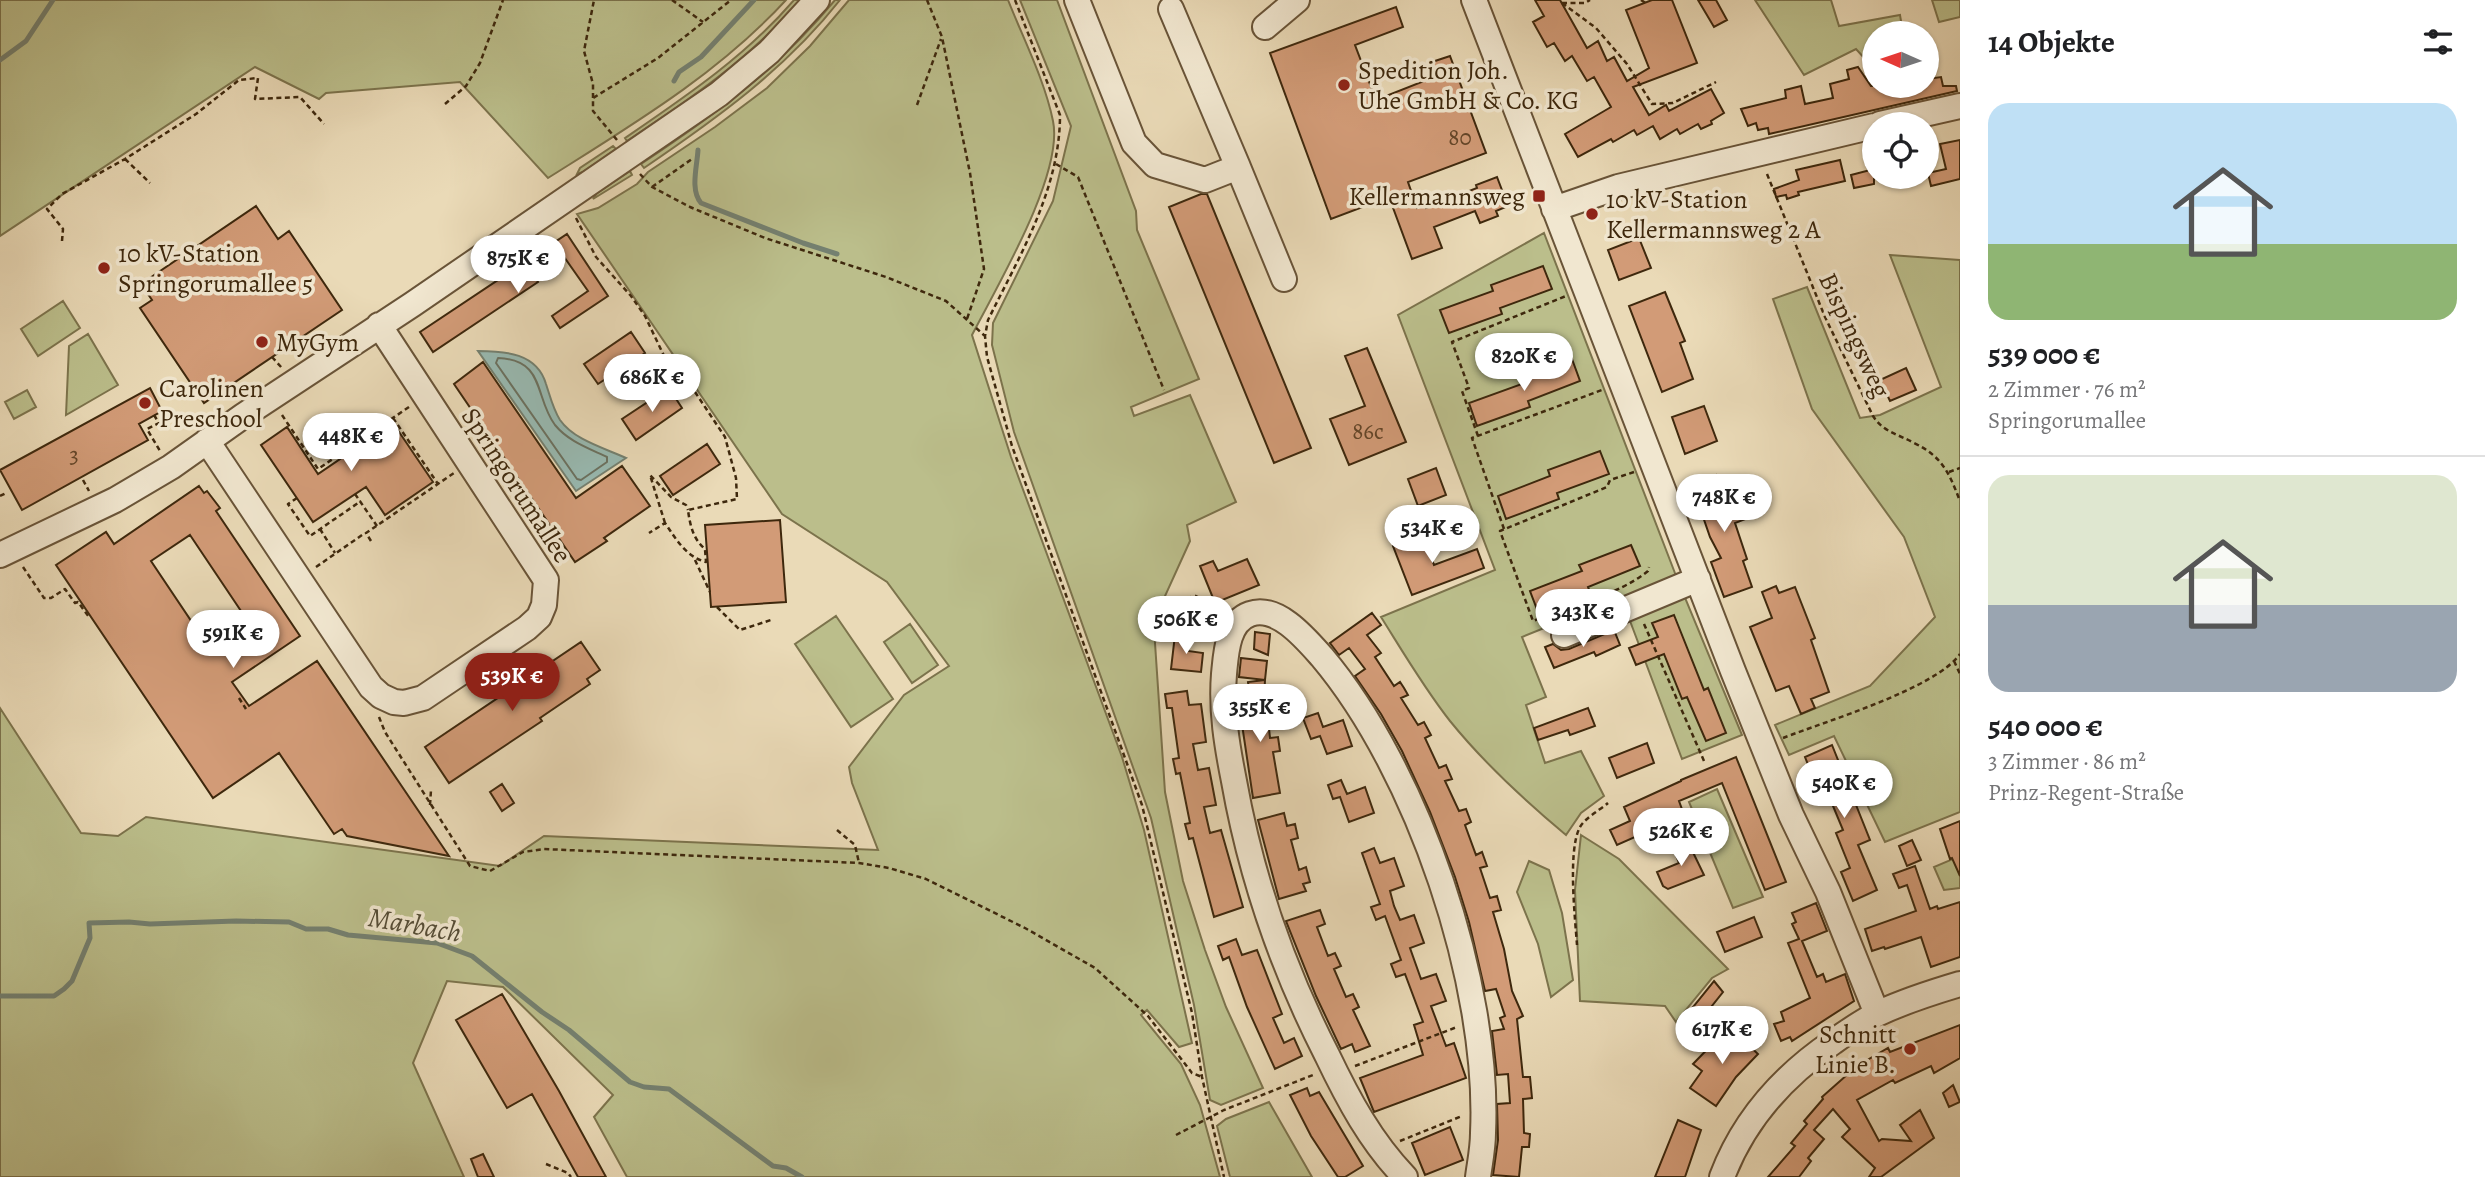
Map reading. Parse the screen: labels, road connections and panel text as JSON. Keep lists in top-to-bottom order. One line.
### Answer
{"streets":{"street":["Springorumallee"],"path":["Bispingsweg"]},"water":["Marbach"],"places":{"other":["Spedition Joh. Uhe GmbH & Co. KG","10 kV-Station Kellermannsweg 2 A","10 kV-Station Springorumallee 5","MyGym","Carolinen Preschool","Schnitt Linie B."],"transit":["Kellermannsweg"]},"house_numbers":["80","86c","3"],"north":"left","page":{"heading":"14 Objekte","list":[{"name":"539 000 €","note":"2 Zimmer · 76 m² · Springorumallee"},{"name":"540 000 €","note":"3 Zimmer · 86 m² · Prinz-Regent-Straße"}],"price":["875K €","820K €","686K €","448K €","748K €","534K €","343K €","506K €","591K €","539K €","355K €","540K €","526K €","617K €"]}}
